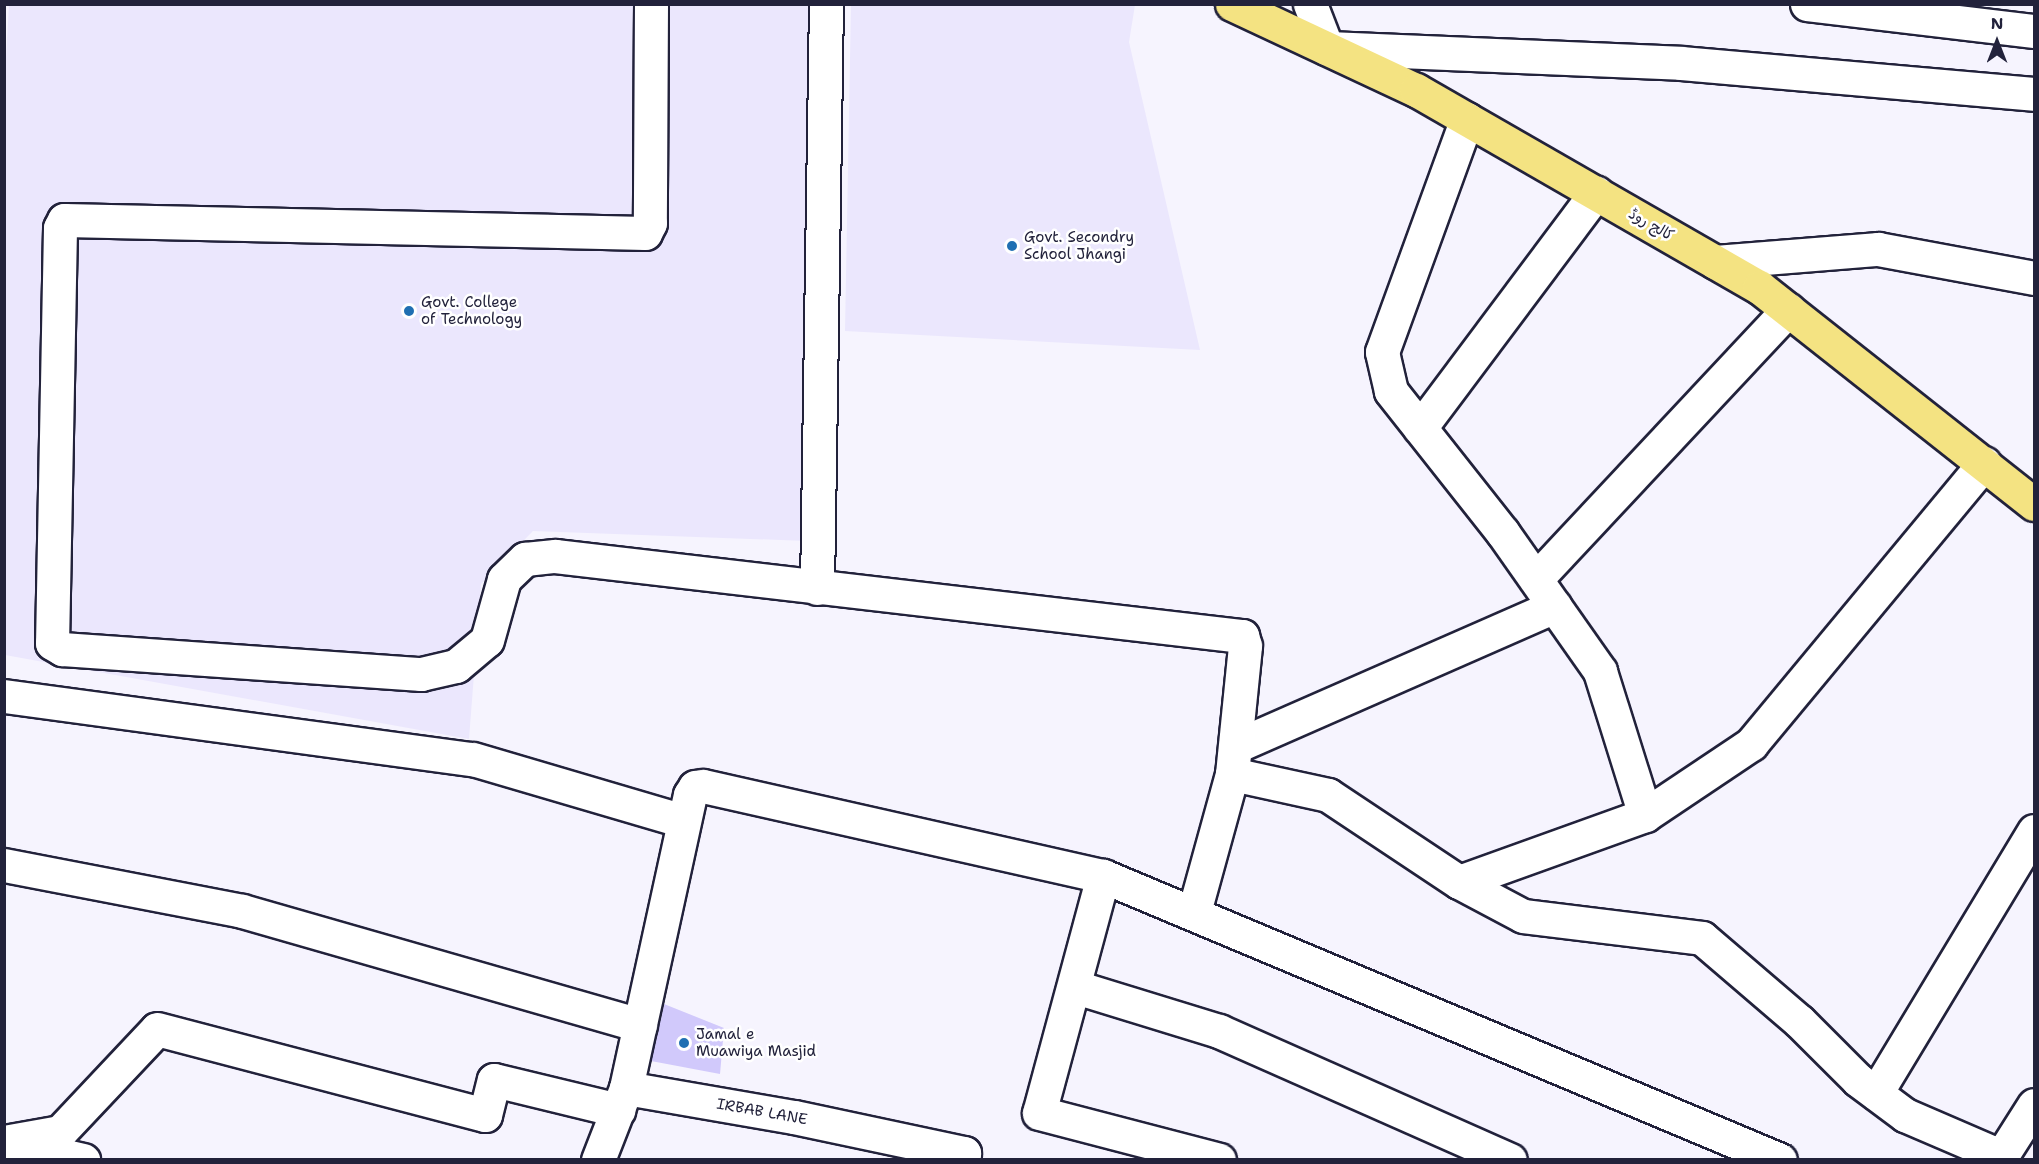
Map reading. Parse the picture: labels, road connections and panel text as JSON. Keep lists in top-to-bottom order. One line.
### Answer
{"streets":{"main road":["کالج روڈ"],"street":["IRBAB LANE"]},"places":["Govt. Secondry School Jhangi","Govt. College of Technology","Jamal e Muawiya Masjid"],"north":"top"}
